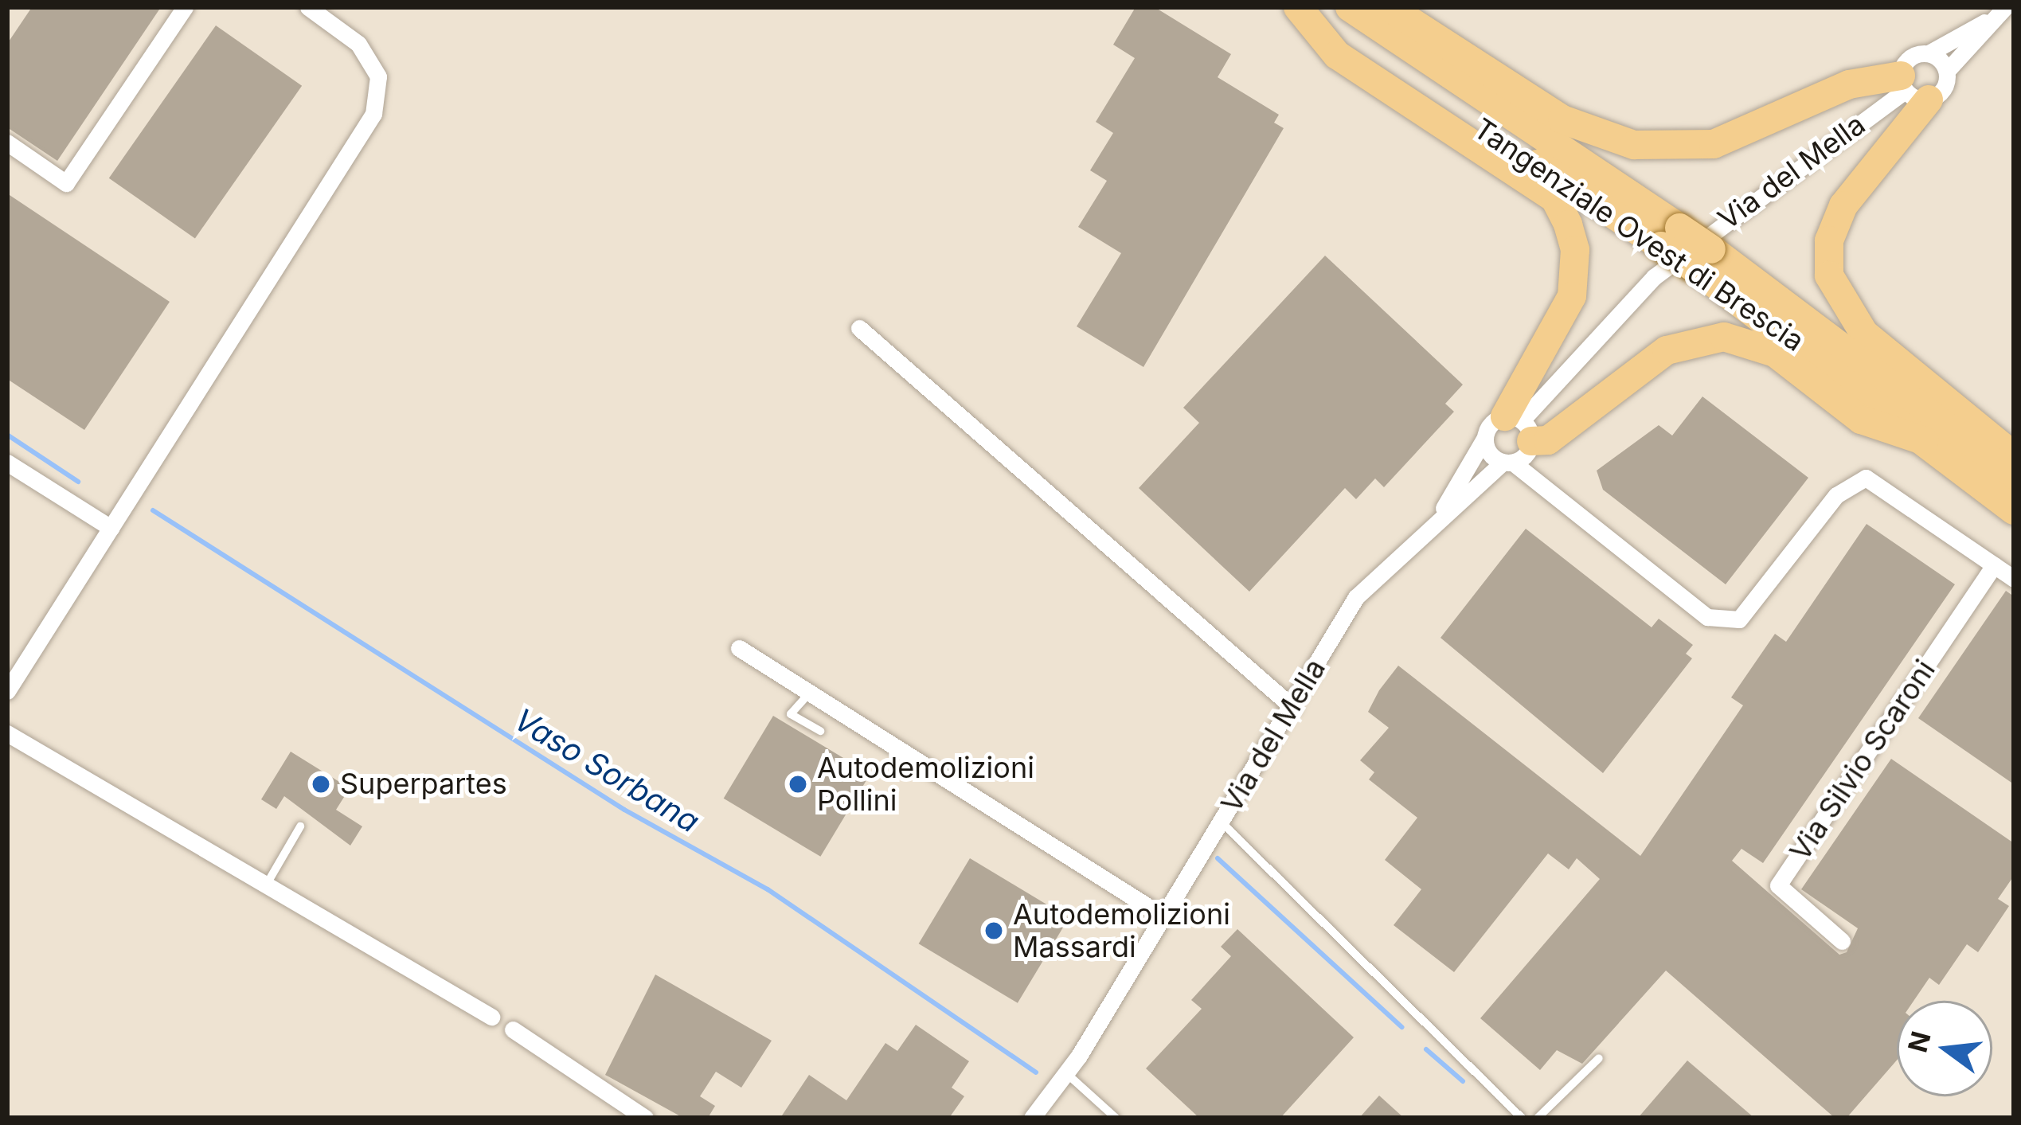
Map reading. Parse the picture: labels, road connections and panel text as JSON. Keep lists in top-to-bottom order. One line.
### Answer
{"streets":{"main road":["Tangenziale Ovest di Brescia"],"street":["Via del Mella","Via Silvio Scaroni"]},"water":["Vaso Sorbana"],"places":["Superpartes","Autodemolizioni Pollini","Autodemolizioni Massardi"],"north":"left"}
